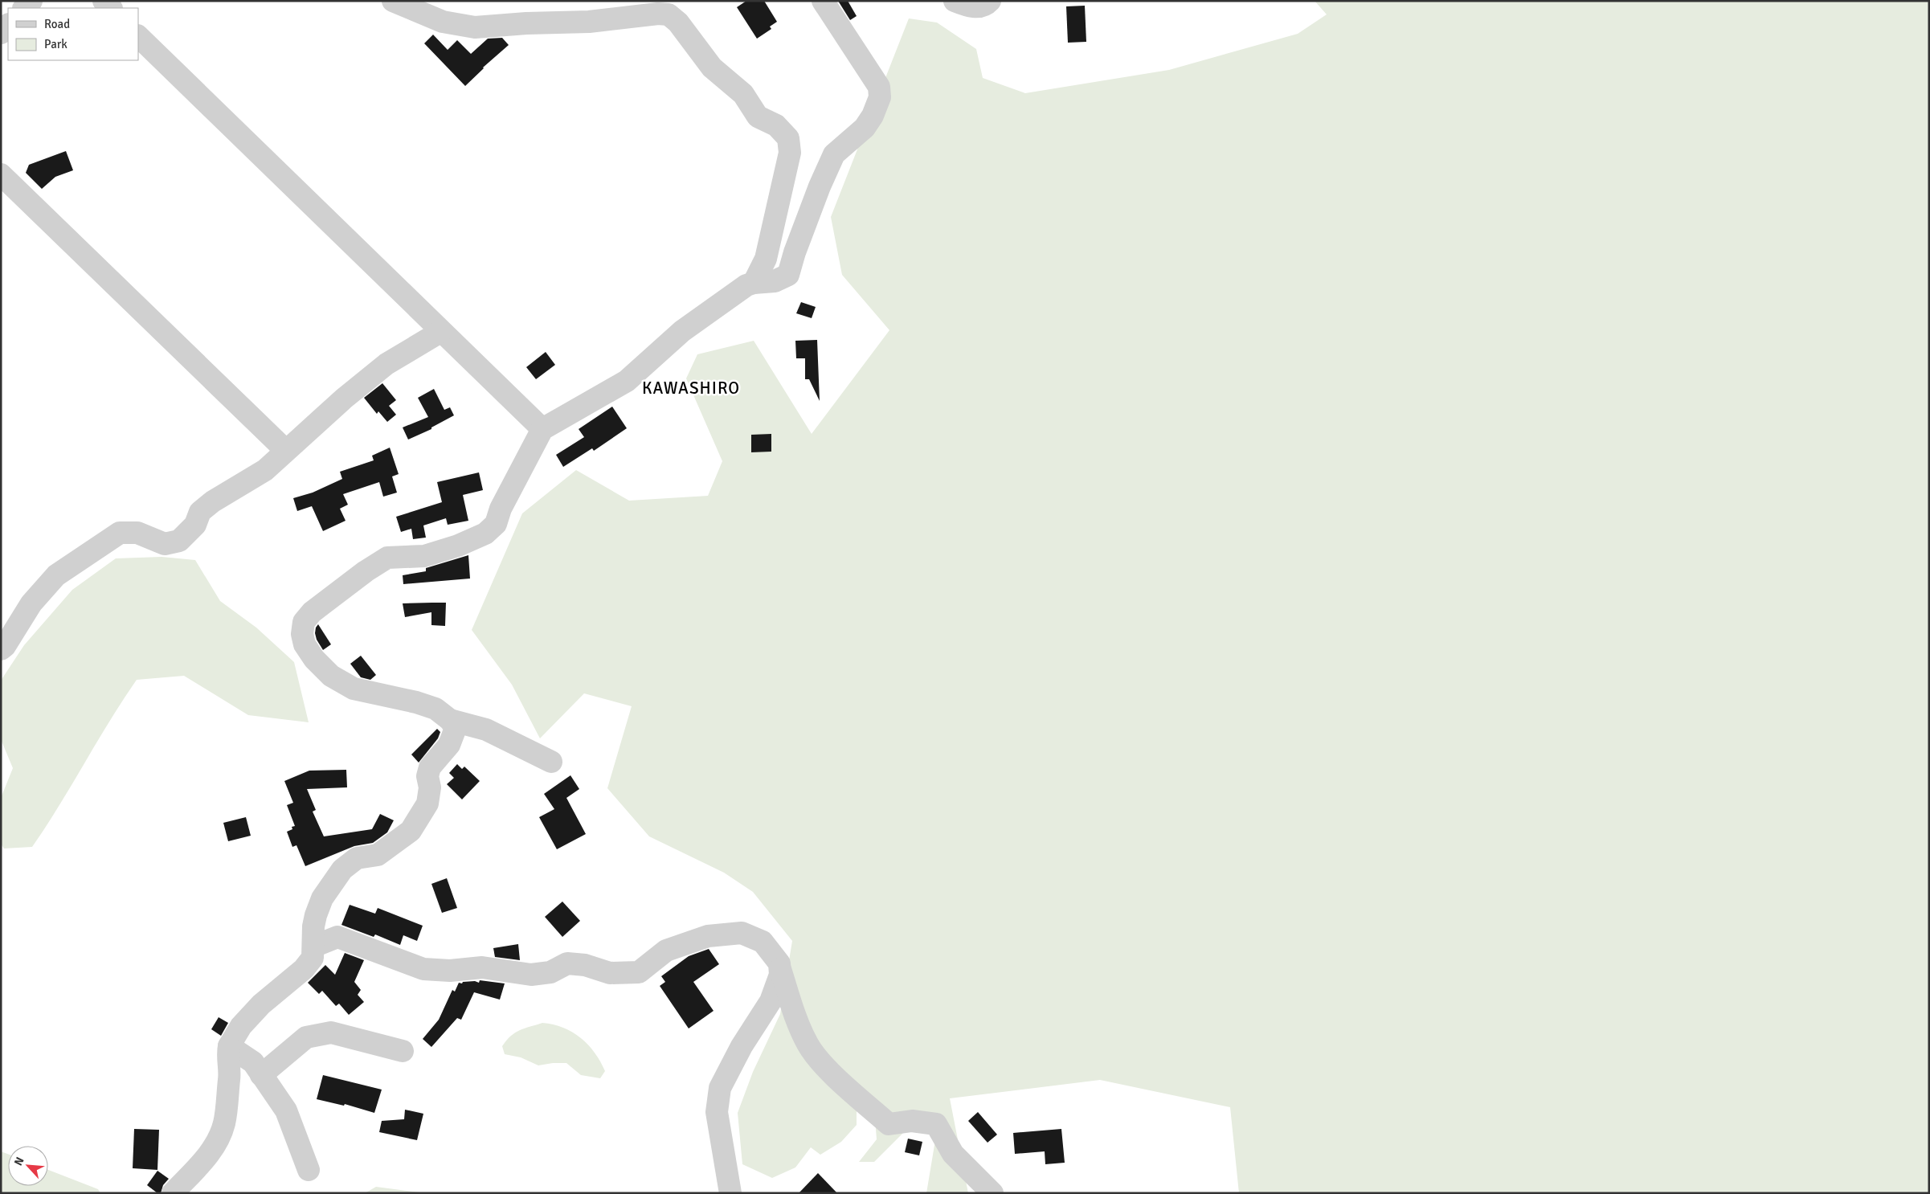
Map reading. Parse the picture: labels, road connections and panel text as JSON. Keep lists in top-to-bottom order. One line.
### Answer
{"districts":["KAWASHIRO"],"legend":["Road","Park"],"north":"top left"}
